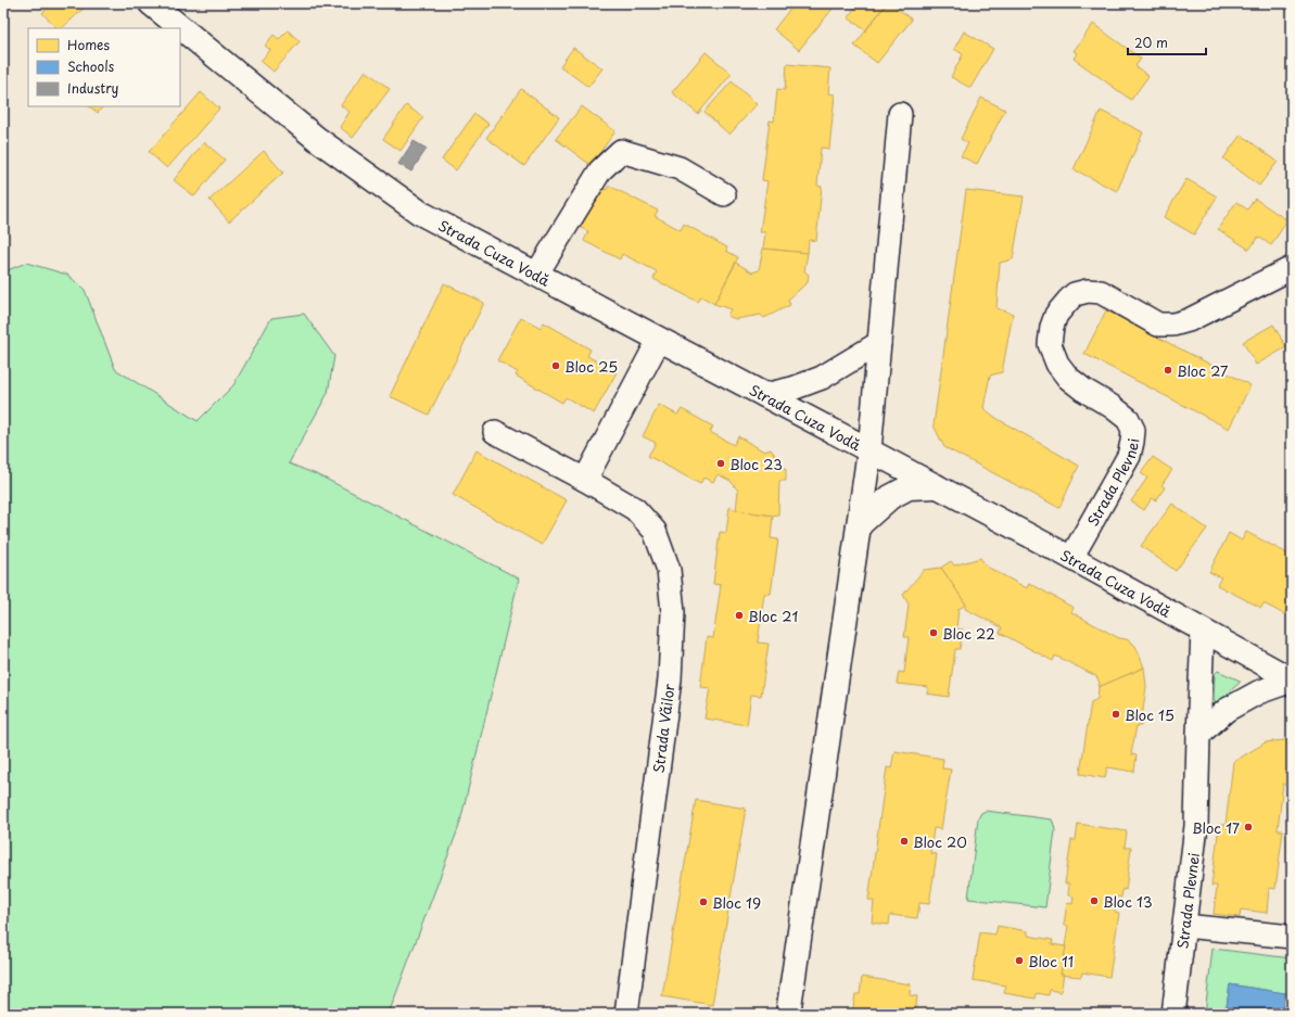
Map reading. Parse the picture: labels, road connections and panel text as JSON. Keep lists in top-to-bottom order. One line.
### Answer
{"streets":{"street":["Strada Cuza Vodă","Strada Plevnei","Strada Văilor"]},"crossings":[["Strada Cuza Vodă","Strada Plevnei"]],"places":["Bloc 25","Bloc 27","Bloc 23","Bloc 21","Bloc 22","Bloc 15","Bloc 17","Bloc 20","Bloc 13","Bloc 19","Bloc 11"],"legend":["Homes","Schools","Industry"],"scale_bar":"20 m"}
